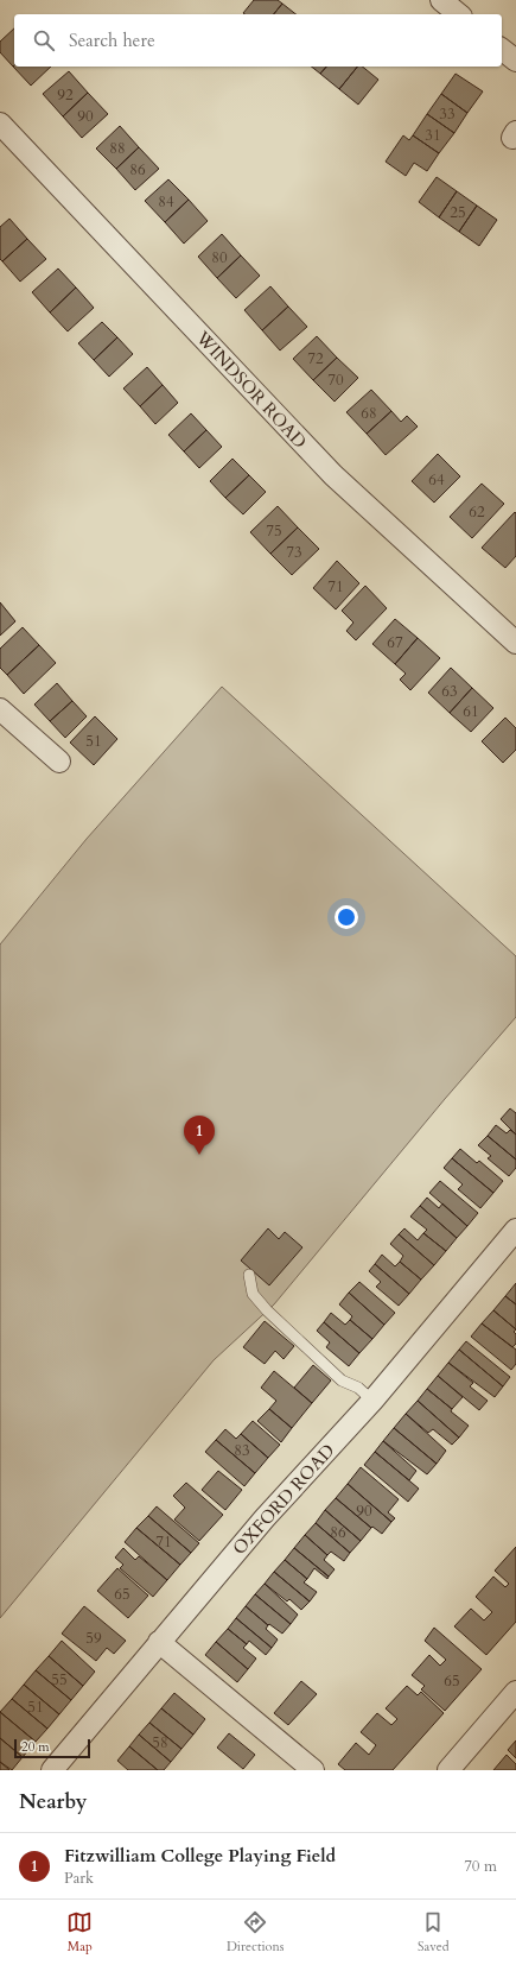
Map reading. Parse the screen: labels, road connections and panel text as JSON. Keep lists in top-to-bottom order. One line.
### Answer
{"streets":{"street":["WINDSOR ROAD","OXFORD ROAD"]},"house_numbers":["92","33","90","31","88","86","84","25","80","72","70","68","64","62","75","73","71","67","63","61","51","83","90","86","71","65","59","55","65","51","58"],"scale_bar":"20 m","page":{"search":"Search here","pins":"1","scale":"20 m","heading":"Nearby","list":[{"mark":"1","name":"Fitzwilliam College Playing Field","note":"Park","value":"70 m"}],"nav":["Map","Directions","Saved"]}}
